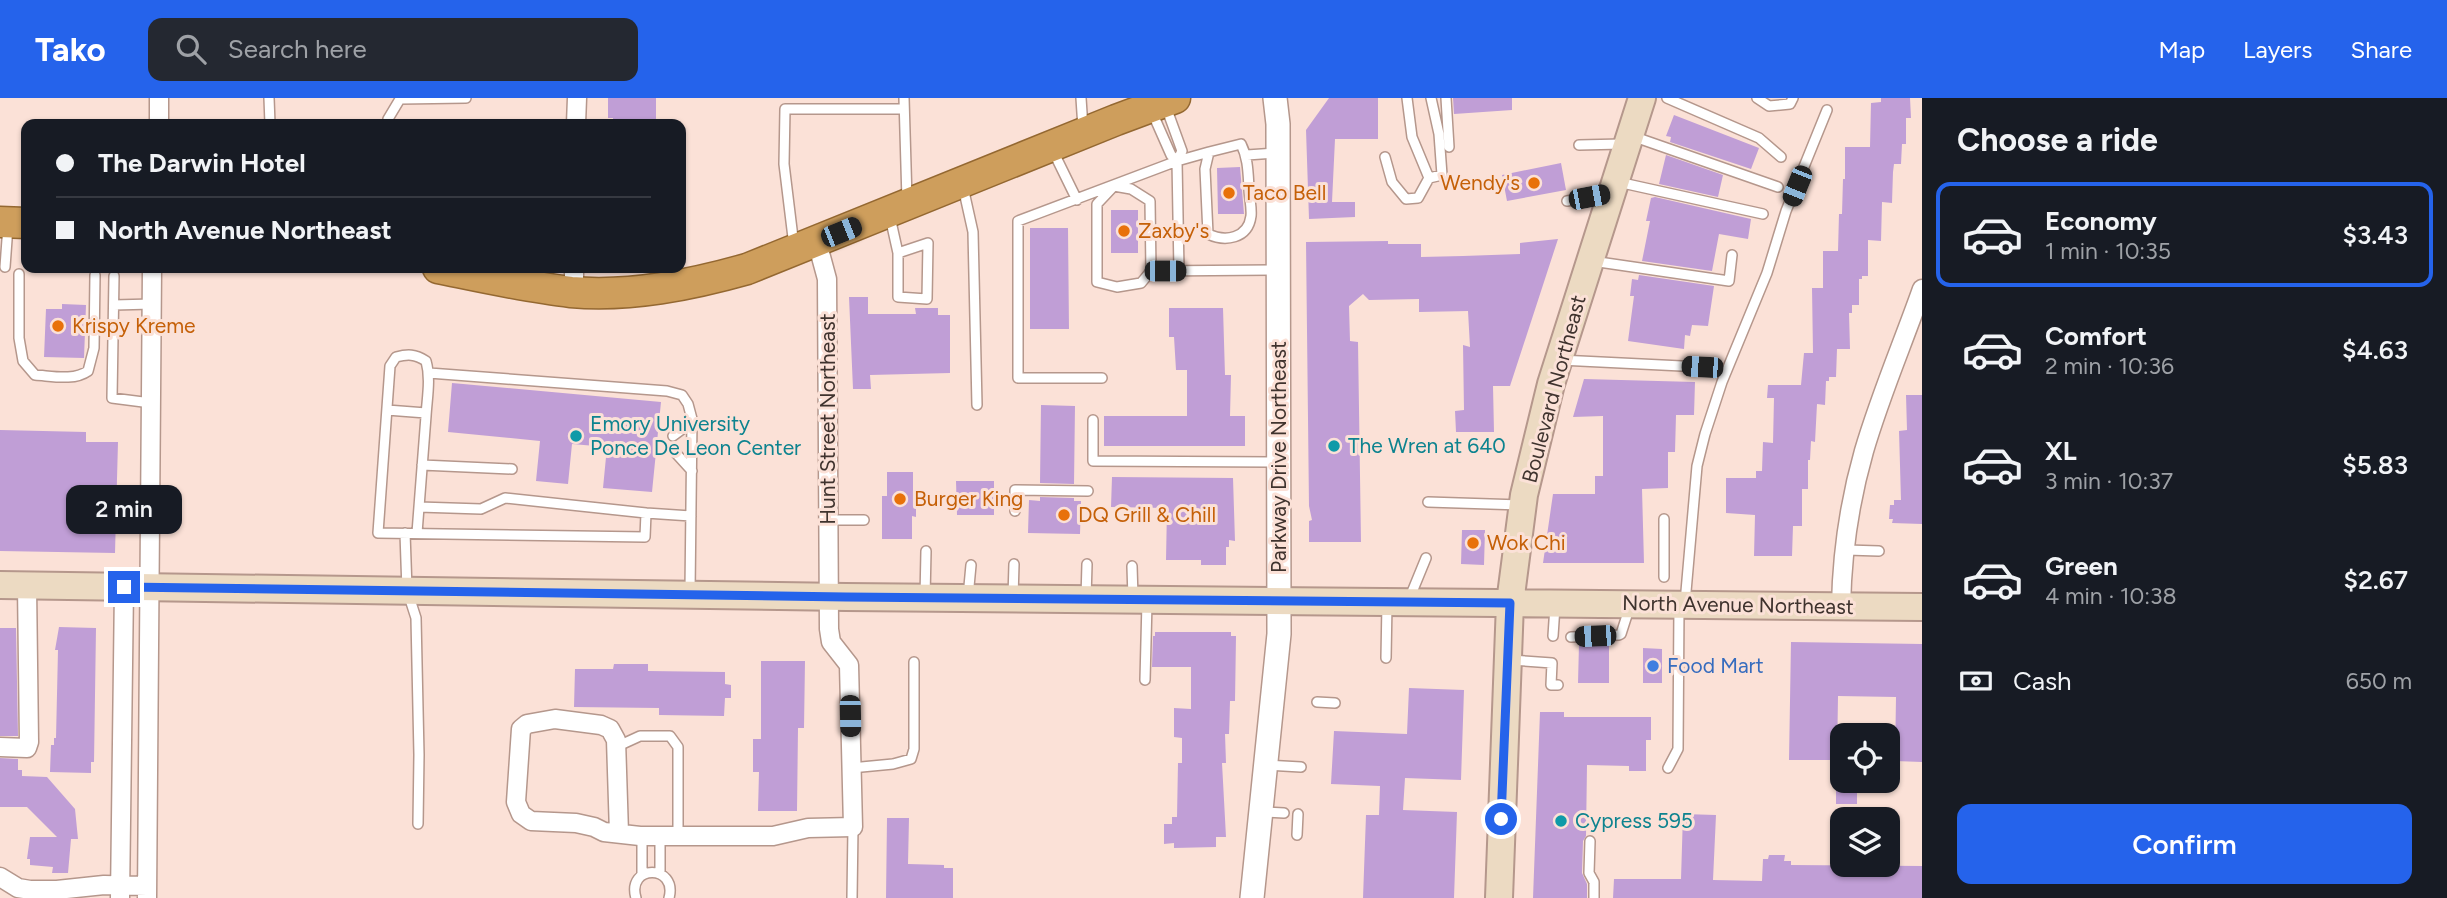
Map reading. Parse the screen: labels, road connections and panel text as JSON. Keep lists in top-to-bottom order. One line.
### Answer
{"streets":{"main road":["Boulevard Northeast","North Avenue Northeast"],"street":["Hunt Street Northeast","Parkway Drive Northeast"]},"crossings":[["Boulevard Northeast","North Avenue Northeast"],["Hunt Street Northeast","North Avenue Northeast"],["Parkway Drive Northeast","North Avenue Northeast"]],"places":["Wendy's","Taco Bell","Zaxby's","Krispy Kreme","Emory University Ponce De Leon Center","The Wren at 640","Burger King","DQ Grill & Chill","Wok Chi","Food Mart","Cypress 595"],"page":{"header":"Tako","search":"Search here","nav":["Map","Layers","Share"],"heading":"Choose a ride","banner":["The Darwin Hotel","North Avenue Northeast"],"list":[{"name":"Economy","note":"1 min · 10:35","value":"$3.43"},{"name":"Comfort","note":"2 min · 10:36","value":"$4.63"},{"name":"XL","note":"3 min · 10:37","value":"$5.83"},{"name":"Green","note":"4 min · 10:38","value":"$2.67"}],"bubble":"2 min","pay":["Cash","650 m"],"buttons":"Confirm"}}
